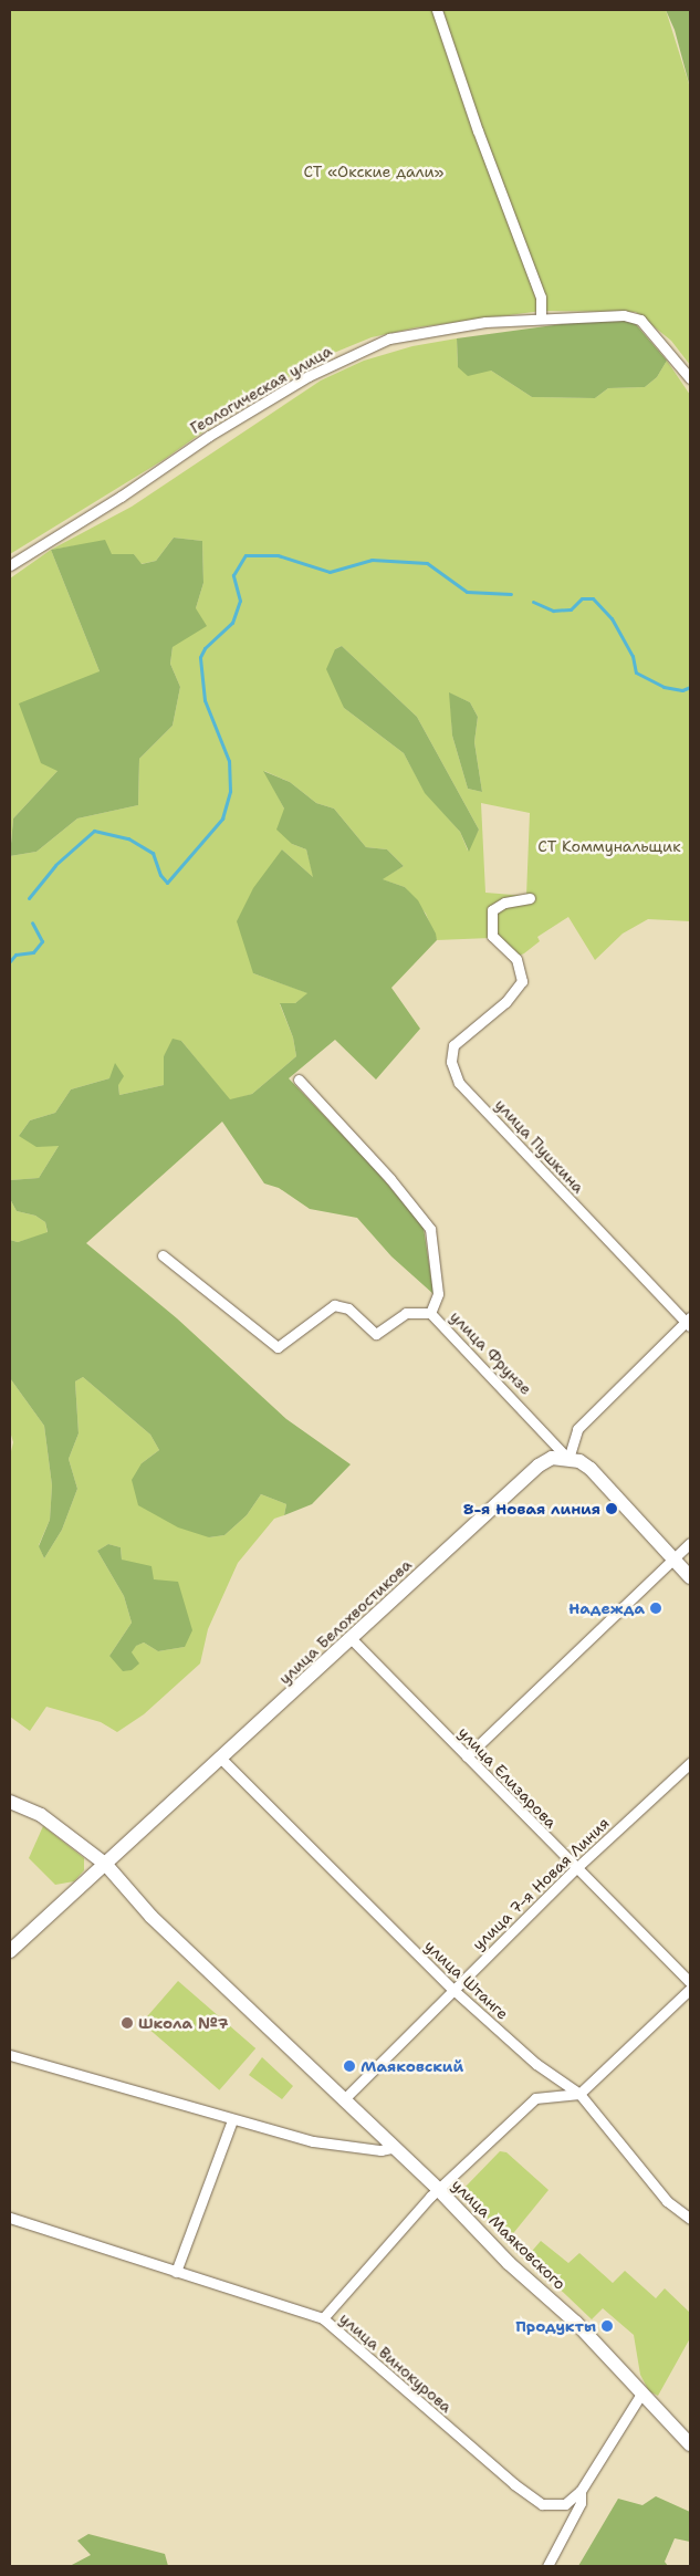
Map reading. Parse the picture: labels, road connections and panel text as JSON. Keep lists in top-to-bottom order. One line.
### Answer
{"streets":{"street":["Геологическая улица","улица Пушкина","улица Фрунзе","улица Белохвостикова","улица Елизарова","улица 7-я Новая Линия","улица Штанге","улица Маяковского","улица Винокурова"]},"crossings":[["улица Фрунзе","улица Белохвостикова"],["улица Белохвостикова","улица Елизарова"],["улица Белохвостикова","улица Штанге"],["улица Белохвостикова","улица Маяковского"],["улица Елизарова","улица 7-я Новая Линия"],["улица 7-я Новая Линия","улица Штанге"],["улица 7-я Новая Линия","улица Маяковского"],["улица Маяковского","улица Винокурова"]],"parks":["СТ «Окские дали»","СТ Коммунальщик"],"places":["8-я Новая линия","Надежда","Школа №7","Маяковский","Продукты"]}
